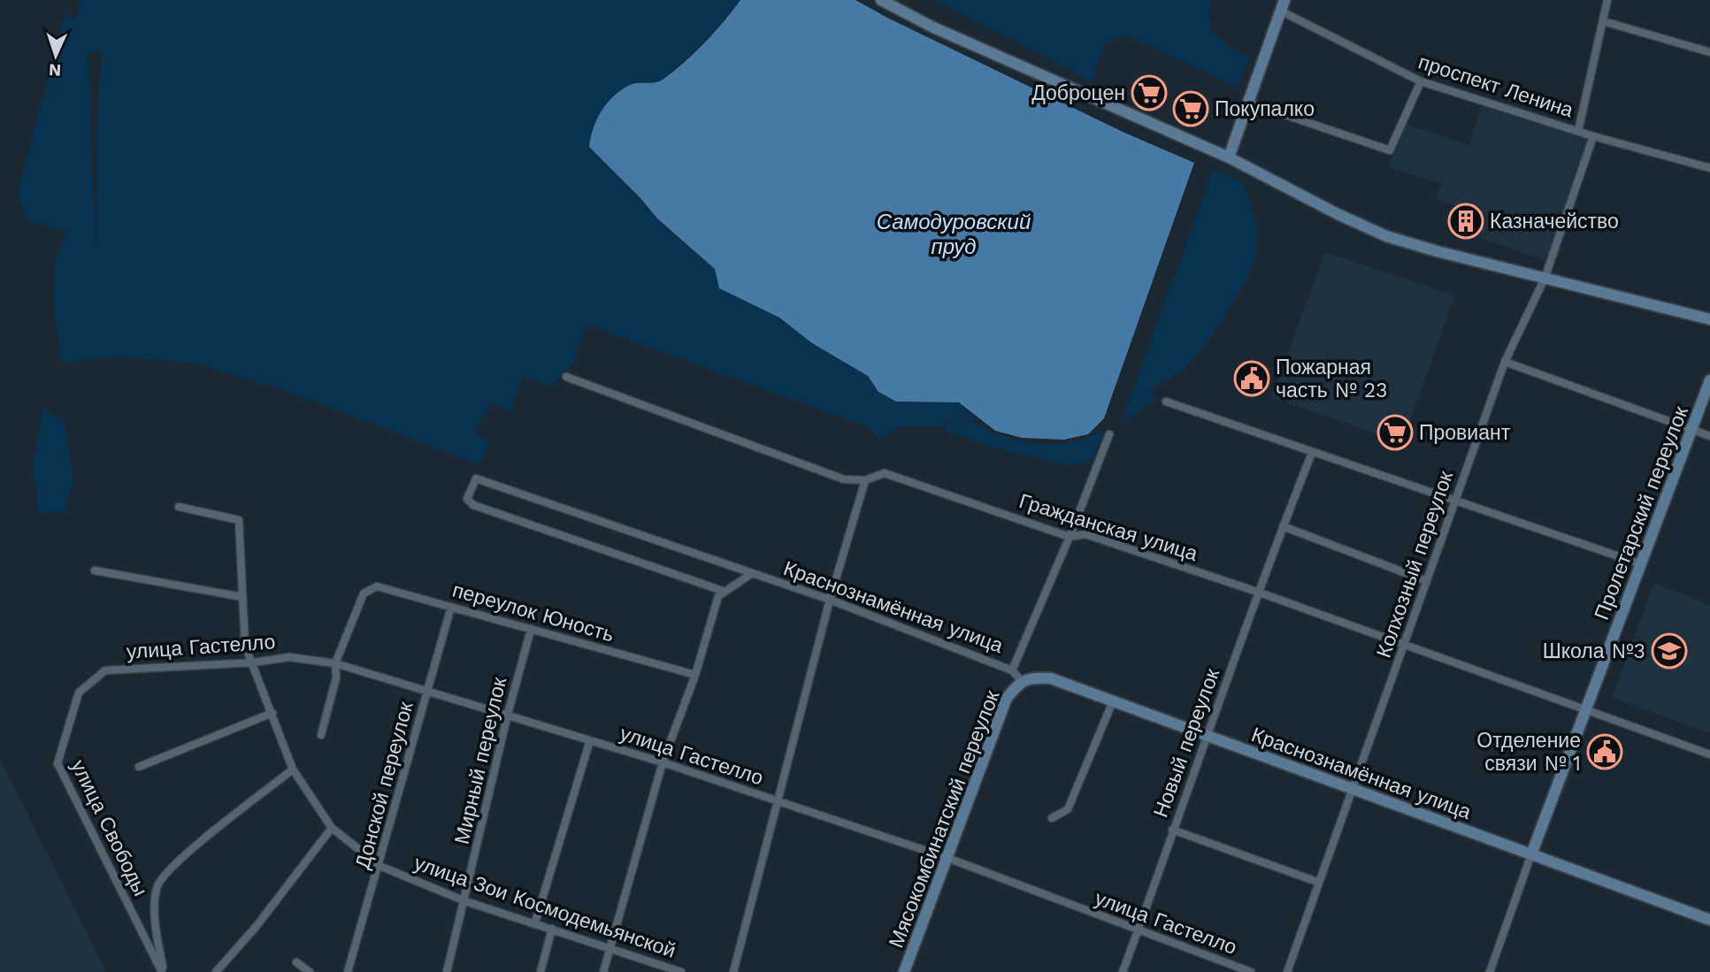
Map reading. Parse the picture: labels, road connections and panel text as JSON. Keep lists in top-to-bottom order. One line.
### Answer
{"streets":{"main road":["Пролетарский переулок","Краснознамённая улица","Мясокомбинатский переулок"],"street":["проспект Ленина","Гражданская улица","Колхозный переулок","переулок Юность","улица Гастелло","Новый переулок","Мирный переулок","Донской переулок","улица Свободы","улица Зои Космодемьянской"]},"crossings":[["проспект Ленина","Колхозный переулок"],["Пролетарский переулок","Гражданская улица"],["Пролетарский переулок","Краснознамённая улица"],["Гражданская улица","Колхозный переулок"],["Гражданская улица","Новый переулок"],["Гражданская улица","Мясокомбинатский переулок"],["Колхозный переулок","Краснознамённая улица"],["Краснознамённая улица","Новый переулок"],["Краснознамённая улица","Мясокомбинатский переулок"],["переулок Юность","улица Гастелло"],["переулок Юность","Мирный переулок"],["переулок Юность","Донской переулок"],["улица Гастелло","Новый переулок"],["улица Гастелло","Мирный переулок"],["улица Гастелло","Донской переулок"],["улица Гастелло","Мясокомбинатский переулок"],["улица Гастелло","улица Свободы"],["улица Гастелло","улица Зои Космодемьянской"],["Мирный переулок","улица Зои Космодемьянской"],["Донской переулок","улица Зои Космодемьянской"]],"water":["Самодуровский пруд"],"places":{"supermarket":["Доброцен","Покупалко","Провиант"],"building":["Казначейство"],"public building":["Пожарная часть № 23","Отделение связи № 1"],"school or university":["Школа №3"]},"north":"bottom"}
